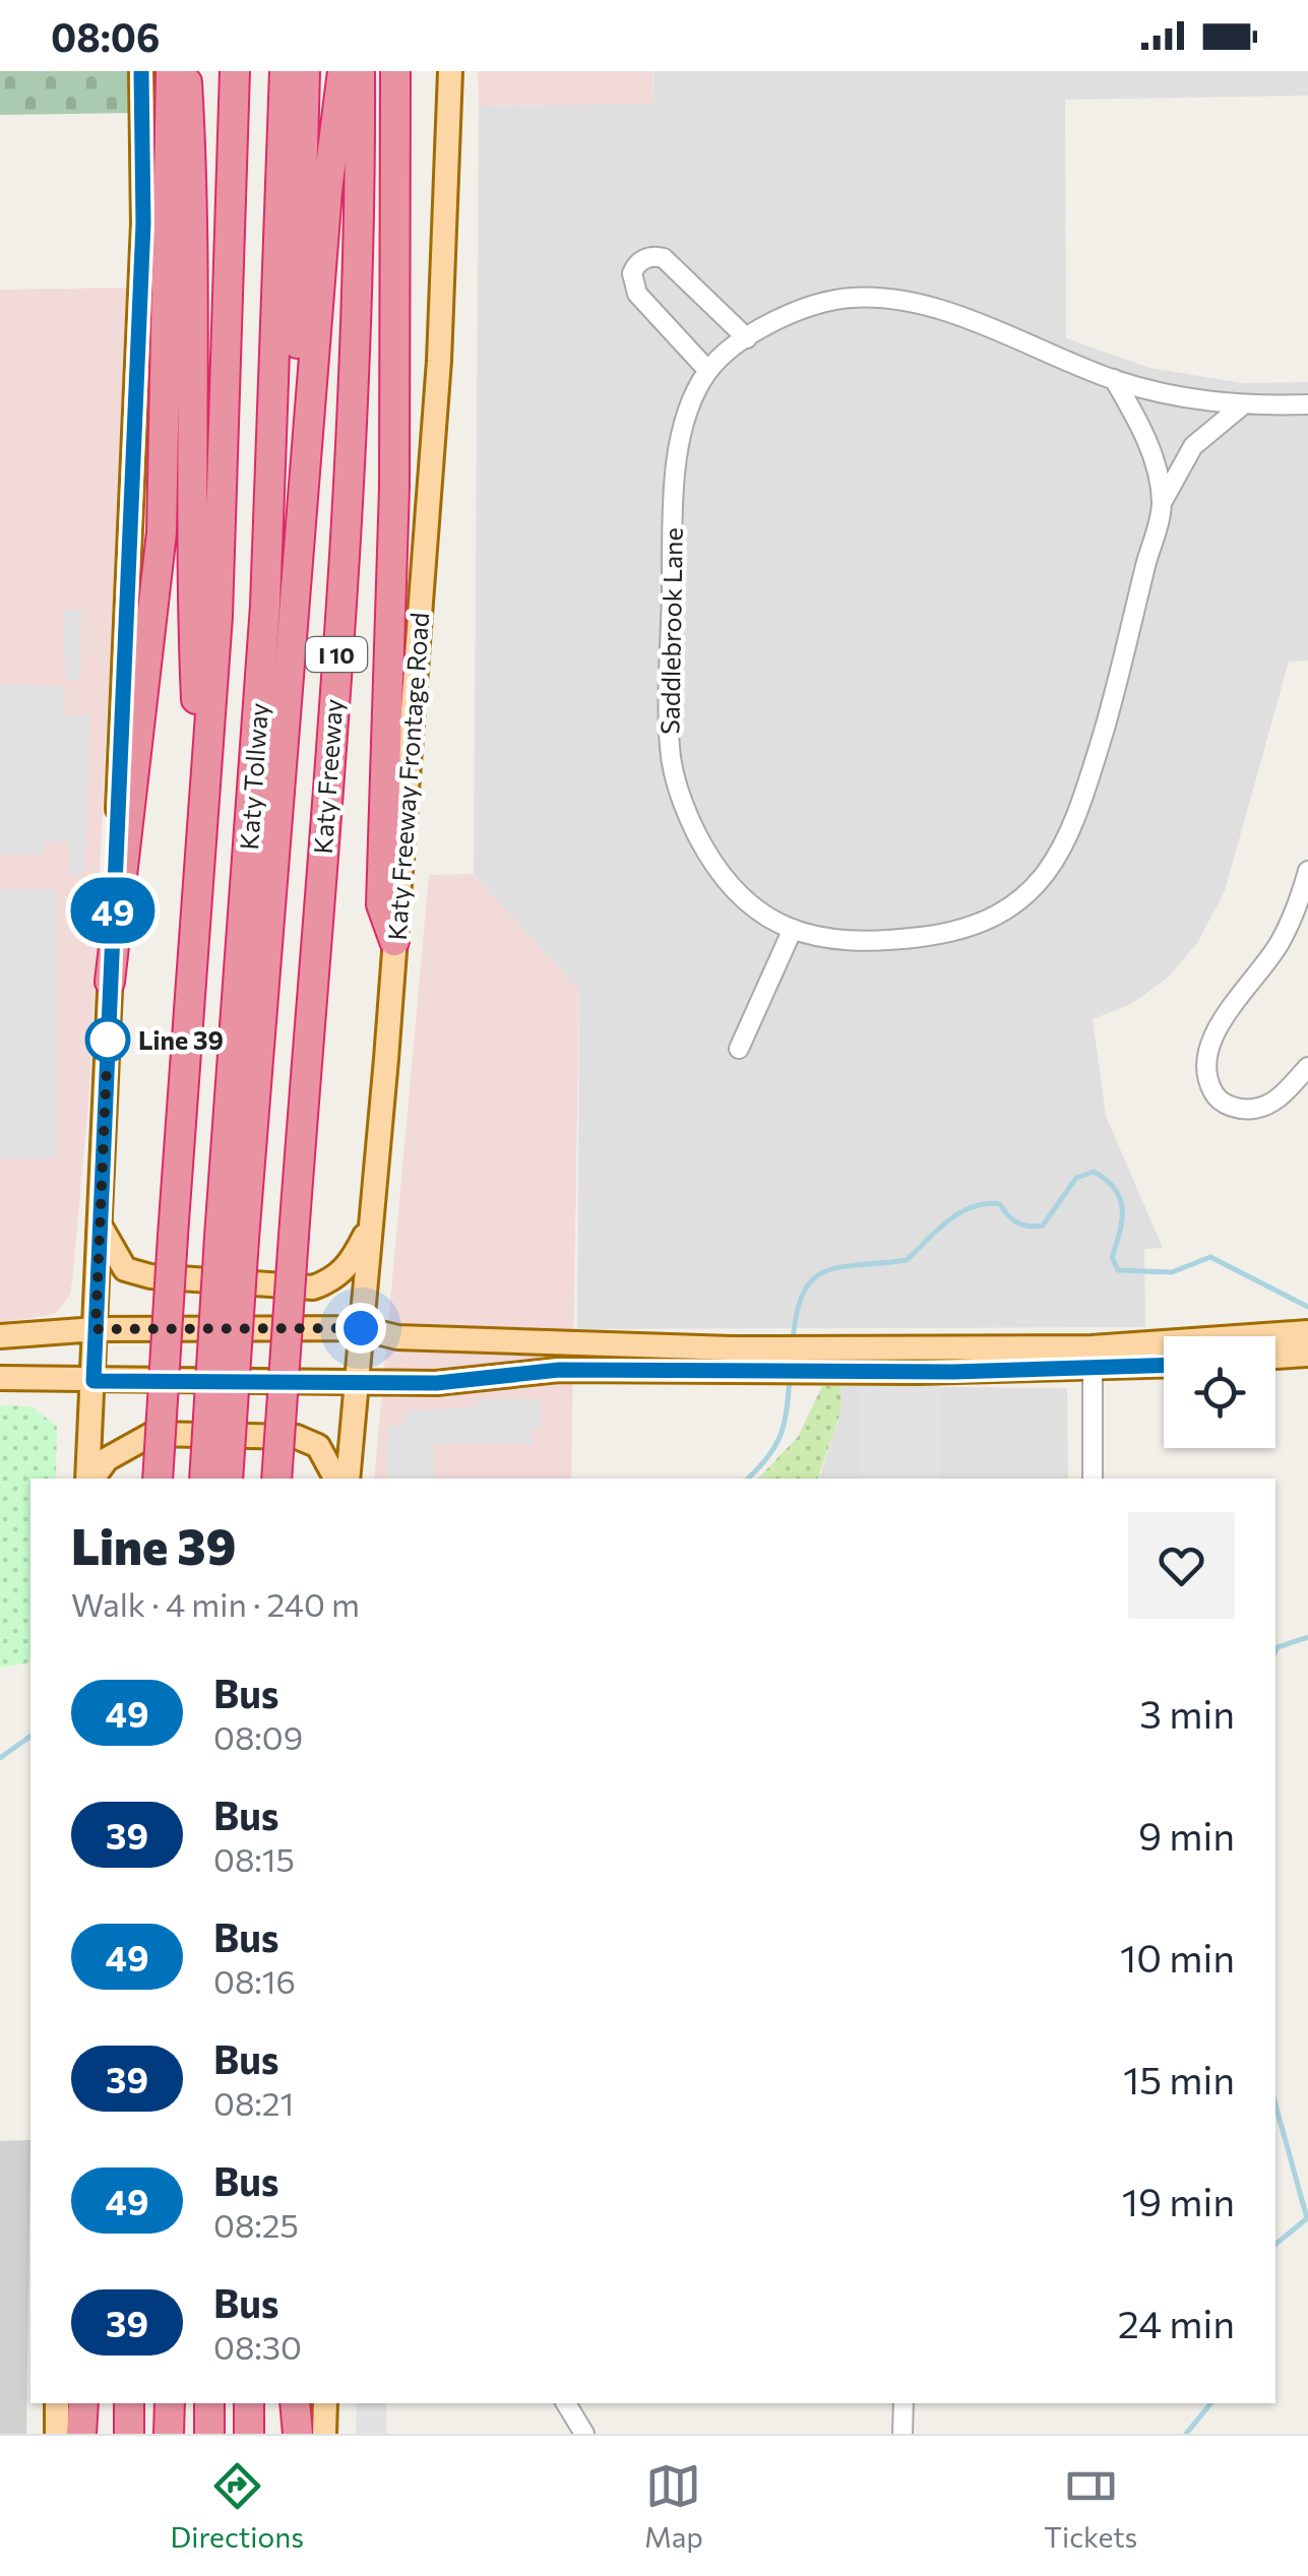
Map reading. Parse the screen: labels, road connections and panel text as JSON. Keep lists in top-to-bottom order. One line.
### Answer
{"streets":{"highway":["I 10","Katy Tollway","Katy Freeway"],"main road":["Katy Freeway Frontage Road"],"street":["Saddlebrook Lane"]},"places":["Line 39"],"lines":["bus line 49"],"page":{"status":"08:06","on_map":"49","heading":["Line 39","Walk · 4 min · 240 m"],"list":[{"mark":"49","name":"Bus","note":"08:09","value":"3 min"},{"mark":"39","name":"Bus","note":"08:15","value":"9 min"},{"mark":"49","name":"Bus","note":"08:16","value":"10 min"},{"mark":"39","name":"Bus","note":"08:21","value":"15 min"},{"mark":"49","name":"Bus","note":"08:25","value":"19 min"},{"mark":"39","name":"Bus","note":"08:30","value":"24 min"}],"tabs":["Directions","Map","Tickets"]}}
